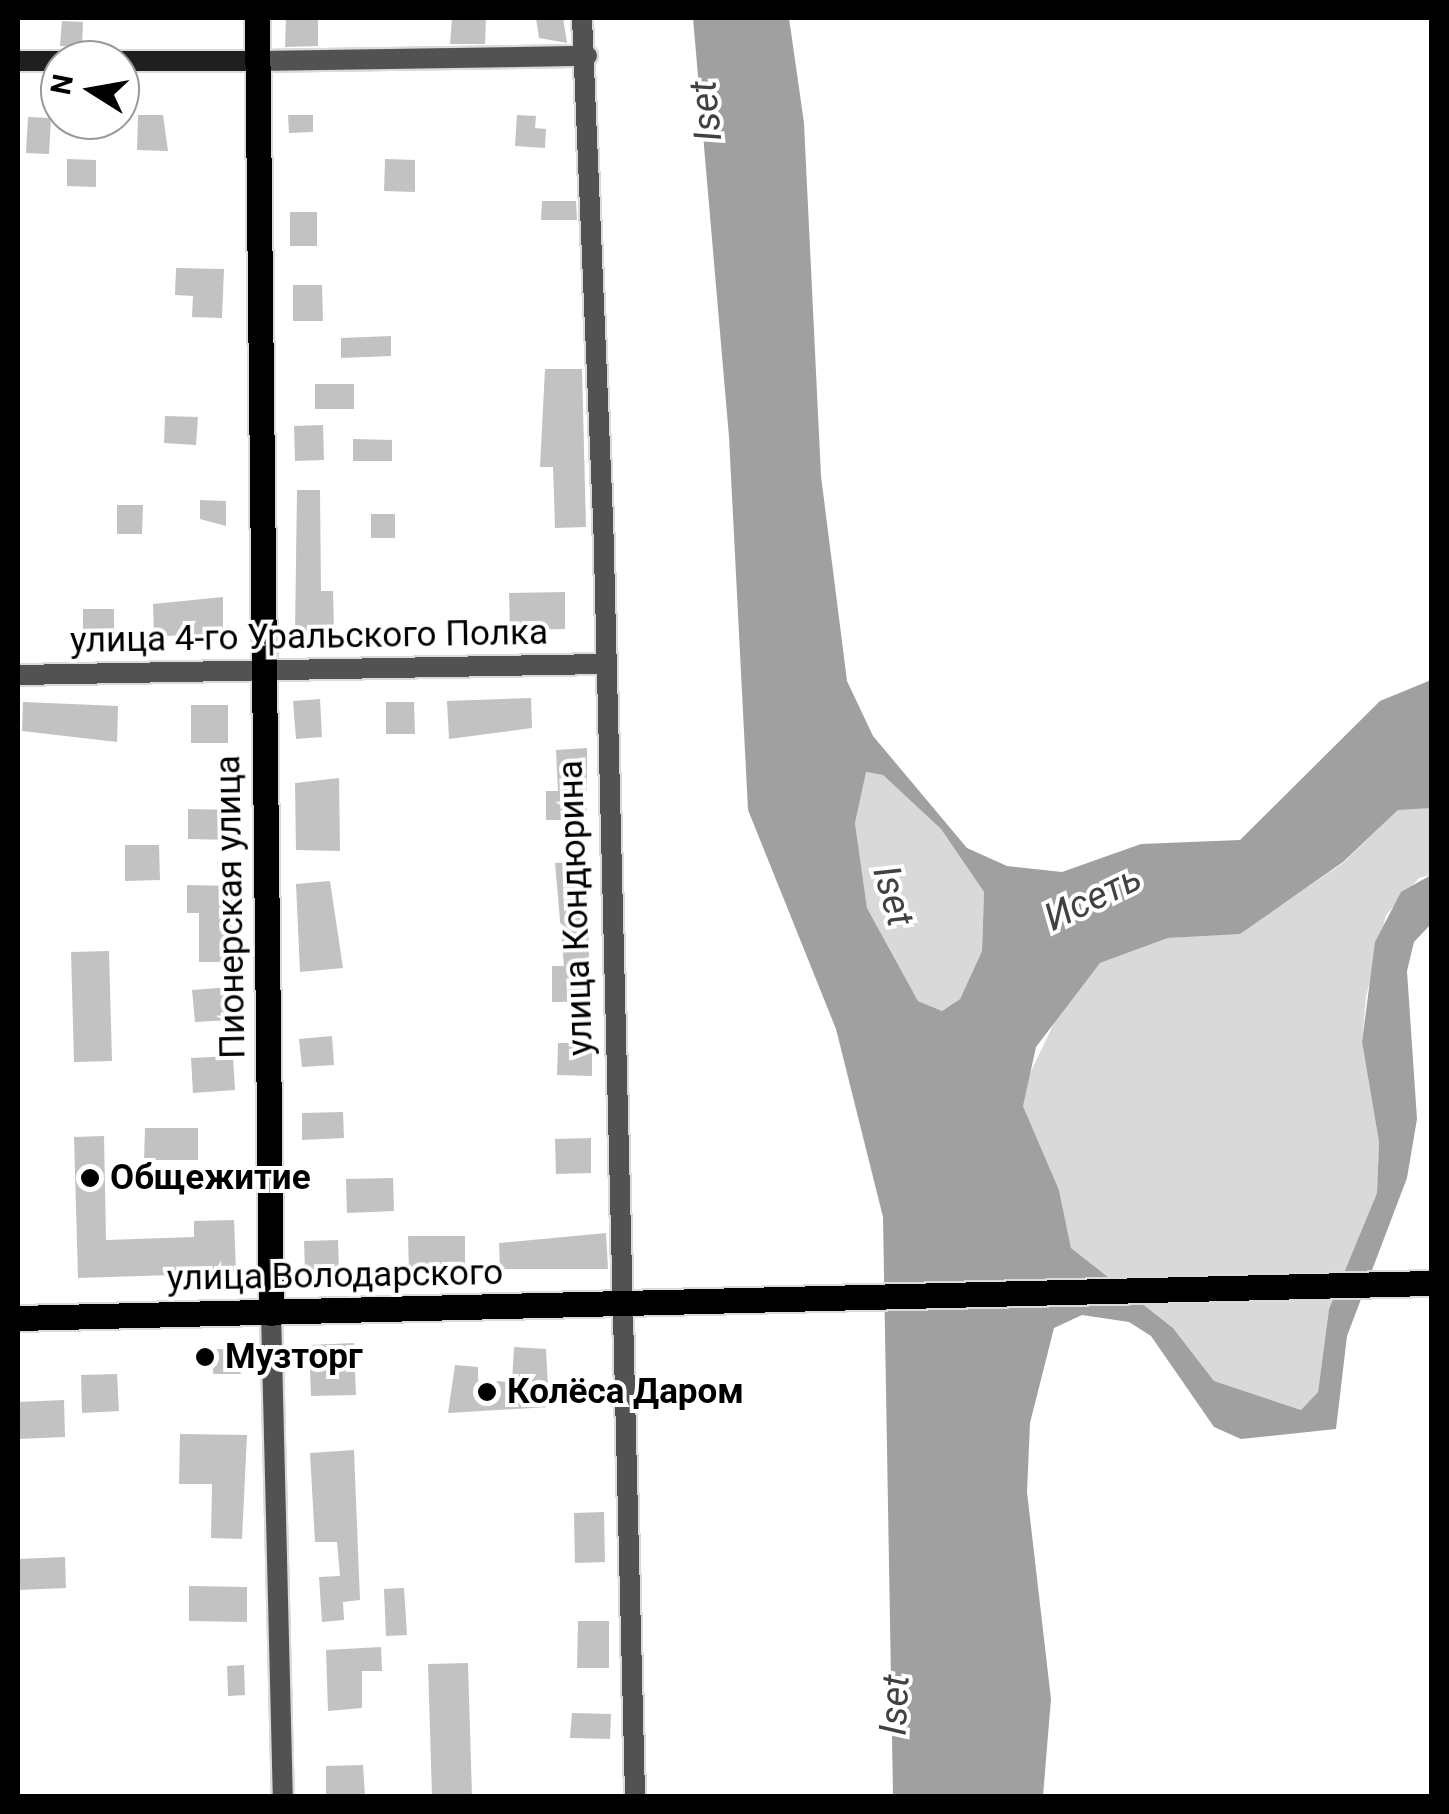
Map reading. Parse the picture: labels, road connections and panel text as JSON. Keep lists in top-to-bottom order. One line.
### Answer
{"streets":{"main road":["Пионерская улица","улица Володарского"],"street":["улица 4-го Уральского Полка","улица Кондюрина"]},"crossings":[["улица 4-го Уральского Полка","Пионерская улица"],["улица 4-го Уральского Полка","улица Кондюрина"],["Пионерская улица","улица Володарского"],["улица Кондюрина","улица Володарского"]],"water":["Iset","Исеть"],"places":["Общежитие","Музторг","Колёса Даром"],"north":"left"}
